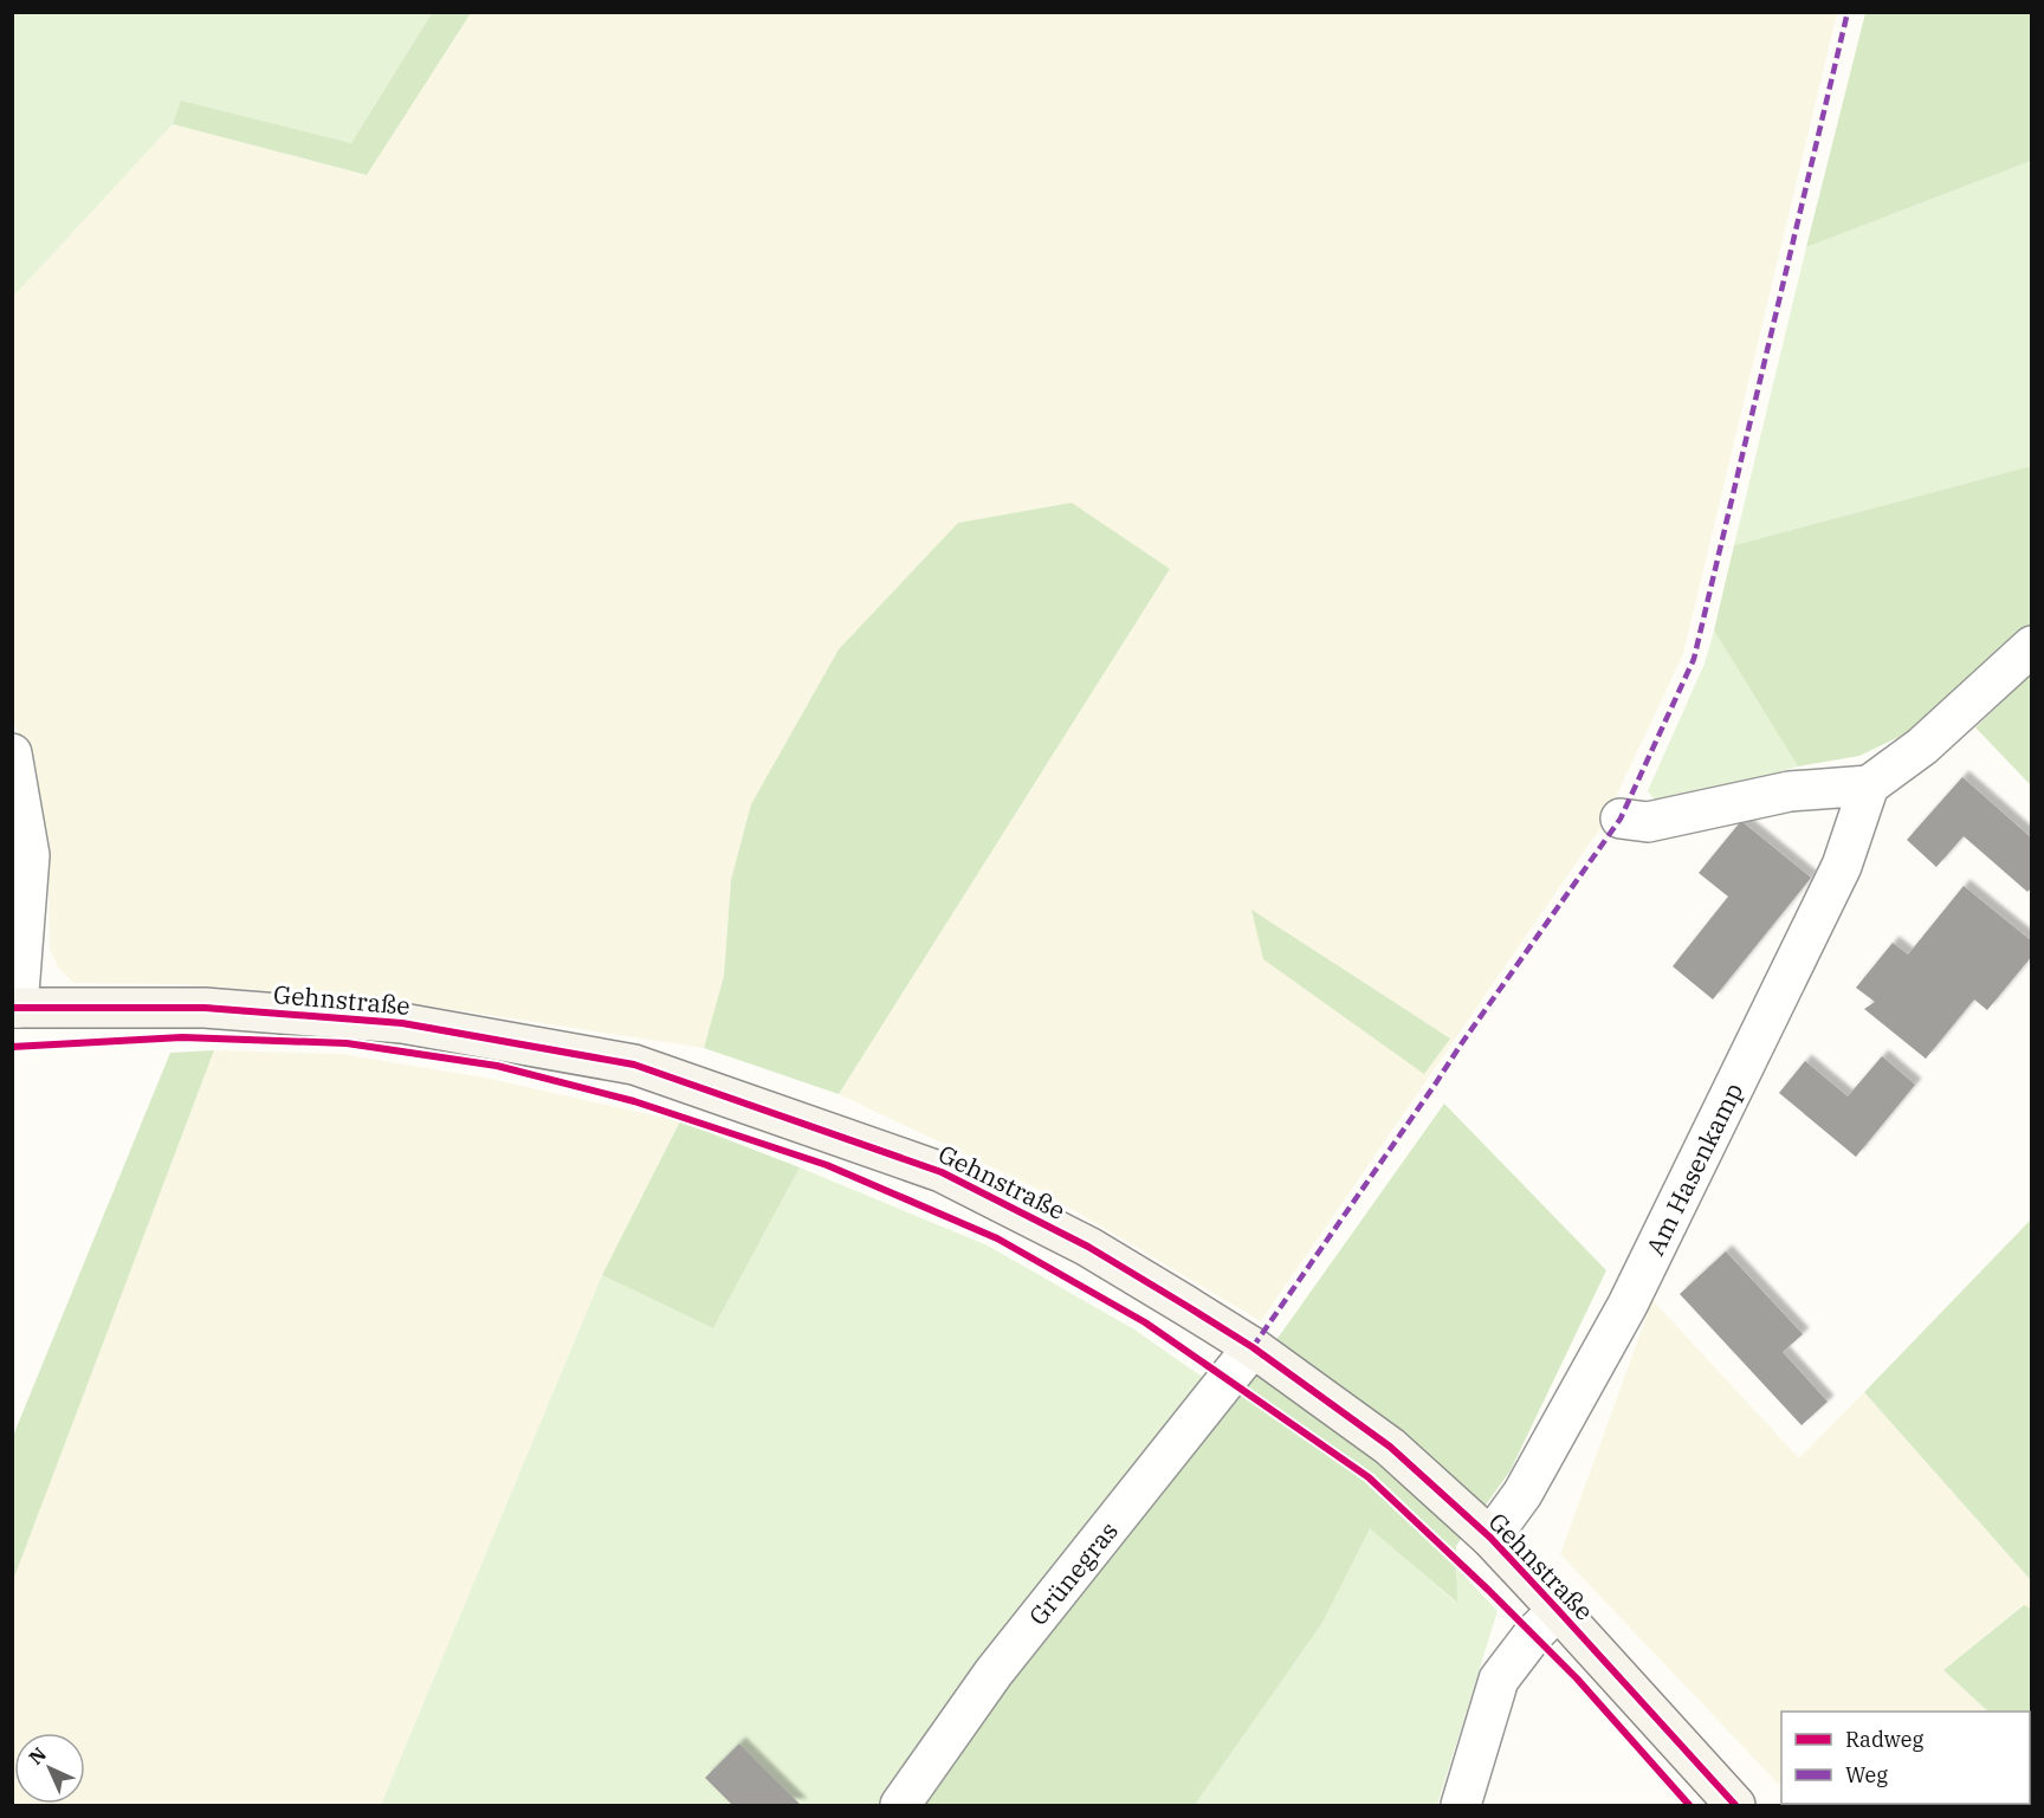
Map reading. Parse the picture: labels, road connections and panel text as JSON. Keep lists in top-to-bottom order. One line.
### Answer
{"streets":{"street":["Gehnstraße","Am Hasenkamp","Grünegras"]},"crossings":[["Gehnstraße","Am Hasenkamp"],["Gehnstraße","Grünegras"]],"legend":["Radweg","Weg"],"north":"top left"}
